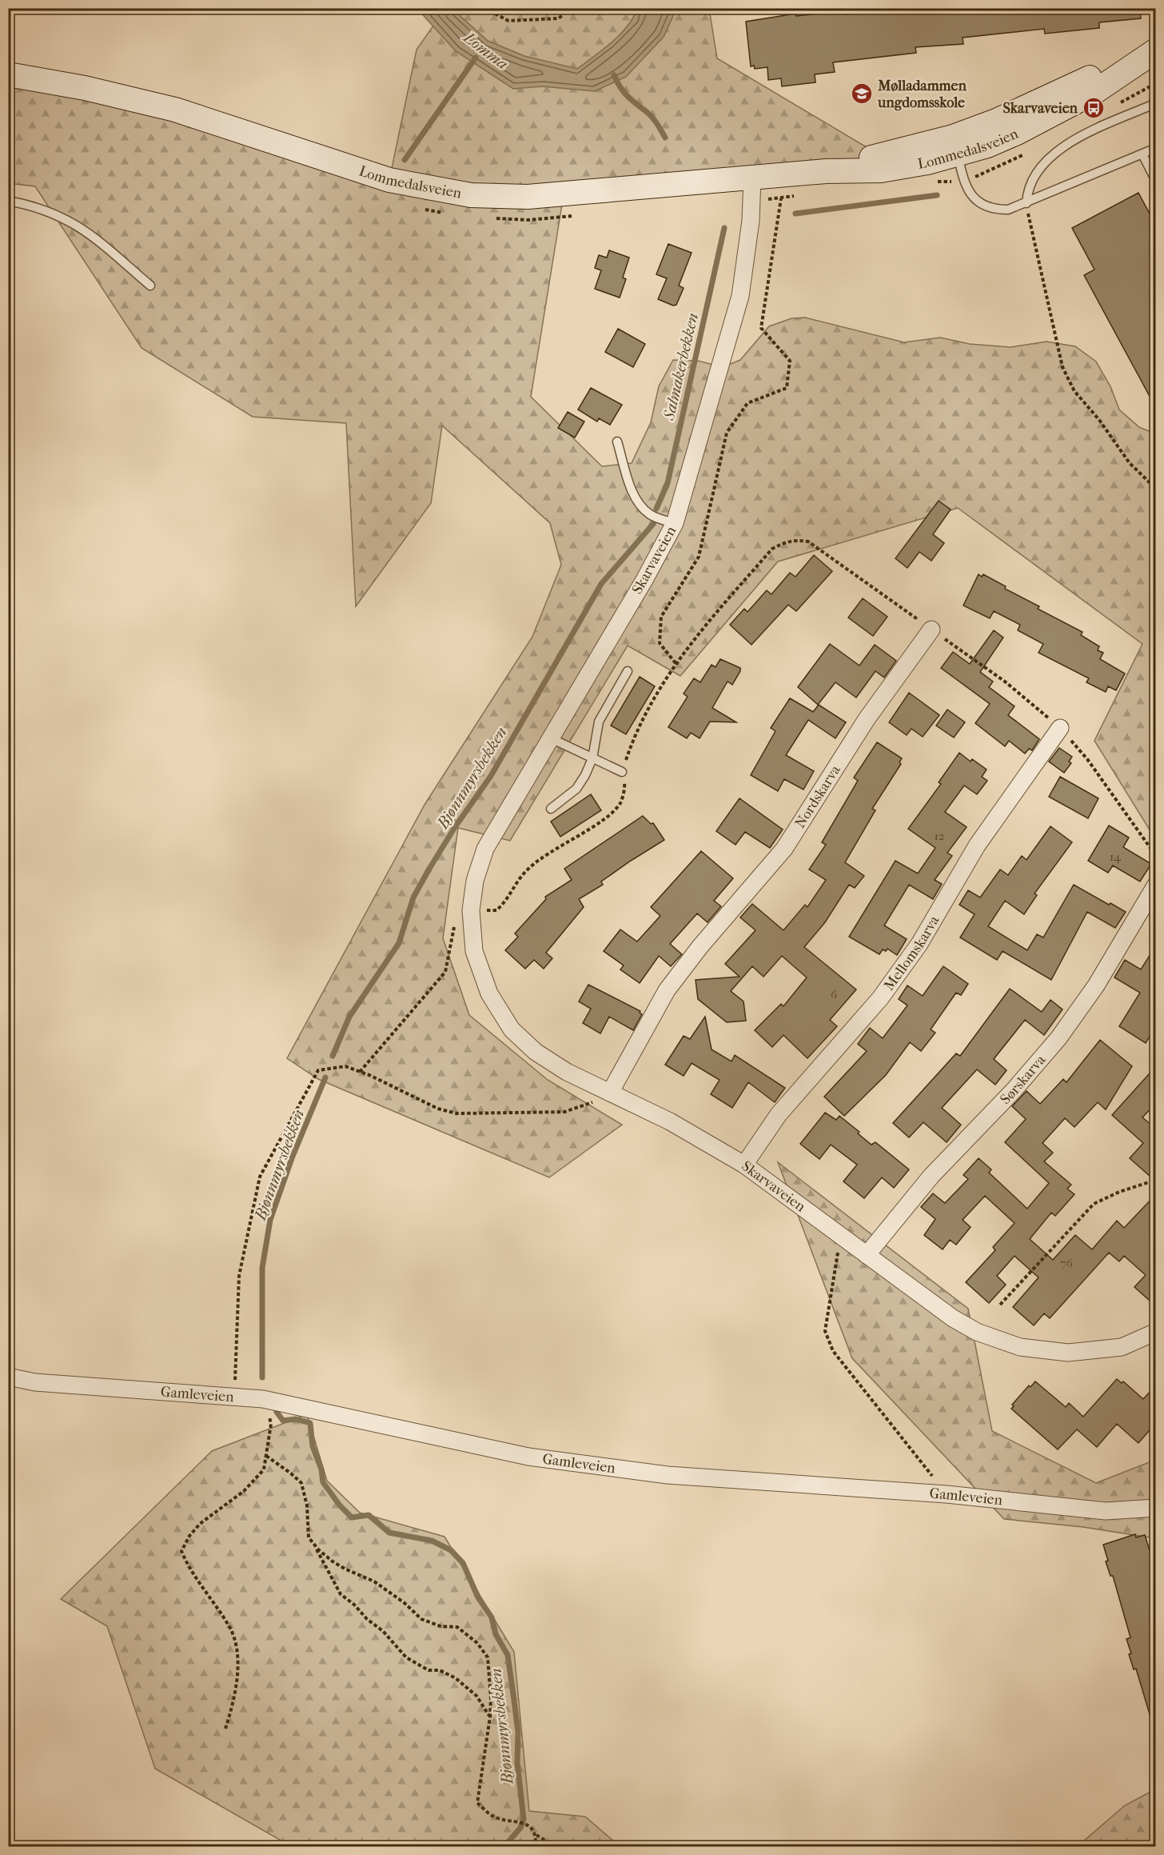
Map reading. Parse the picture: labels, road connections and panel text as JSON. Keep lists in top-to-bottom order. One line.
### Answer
{"streets":{"main road":["Lommedalsveien"],"street":["Skarvaveien","Nordskarva","Mellomskarva","Sørskarva","Gamleveien"]},"crossings":[["Lommedalsveien","Skarvaveien"],["Skarvaveien","Nordskarva"],["Skarvaveien","Mellomskarva"],["Skarvaveien","Sørskarva"]],"water":["Lomma","Salmakerbekken","Bjønnmyrsbekken"],"places":{"school or university":["Mølladammen ungdomsskole"],"bus stop":["Skarvaveien"]},"house_numbers":["12","14","6","76"]}
